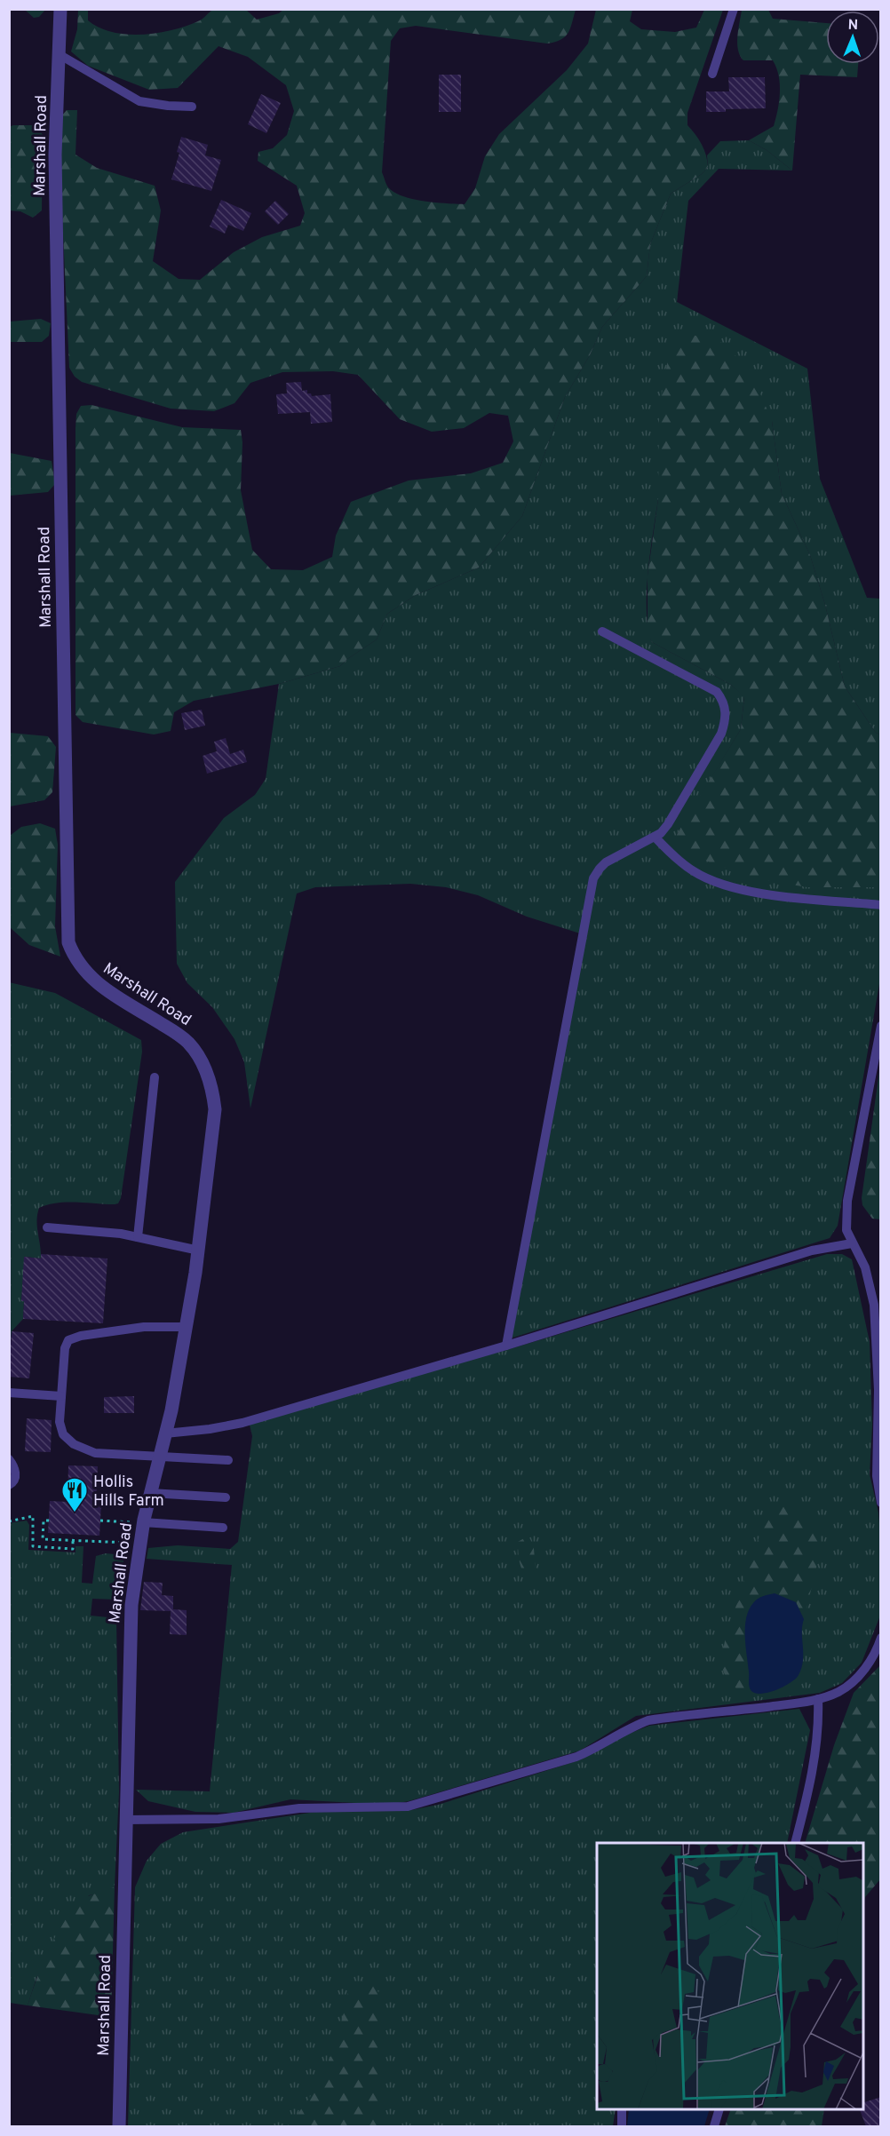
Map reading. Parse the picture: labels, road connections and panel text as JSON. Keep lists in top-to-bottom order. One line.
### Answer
{"streets":{"street":["Marshall Road"]},"places":{"restaurant":["Hollis Hills Farm"]},"north":"top"}
